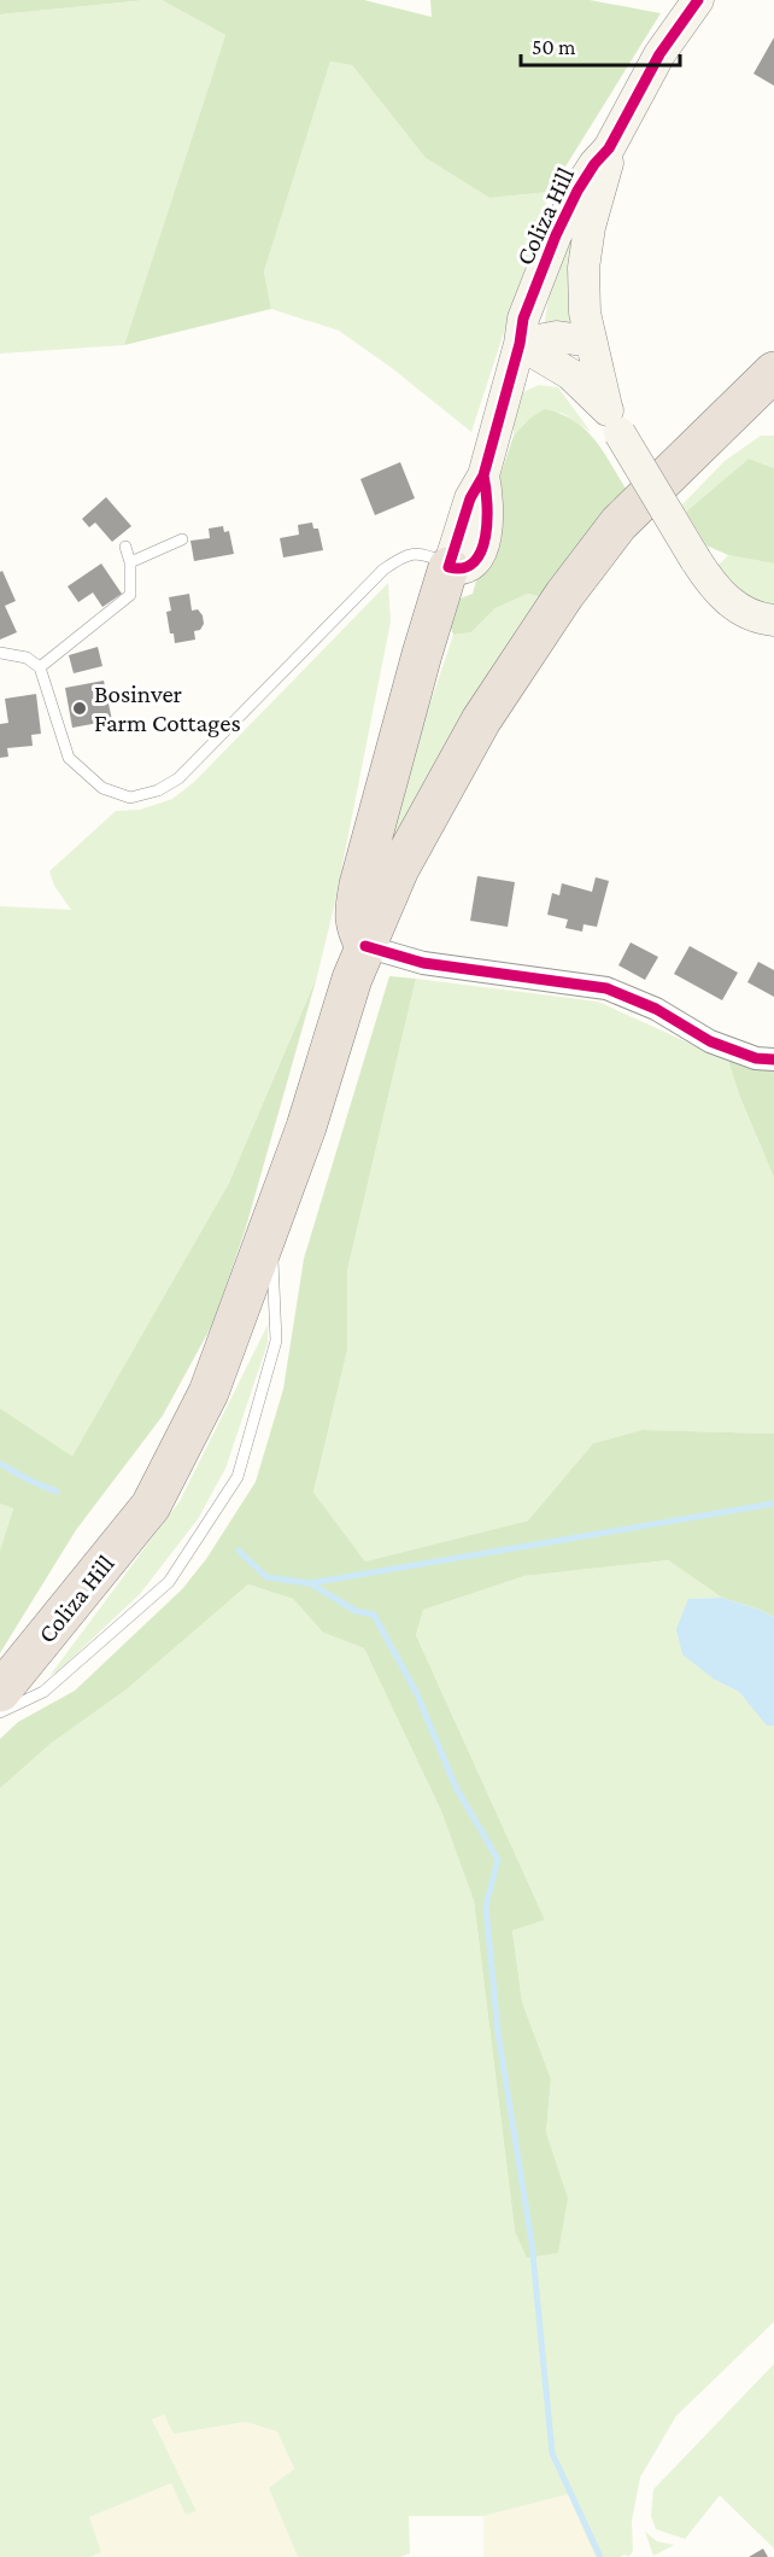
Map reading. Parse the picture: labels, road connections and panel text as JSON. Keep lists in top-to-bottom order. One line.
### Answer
{"streets":{"highway":["Coliza Hill"]},"places":["Bosinver Farm Cottages"],"scale_bar":"50 m"}
